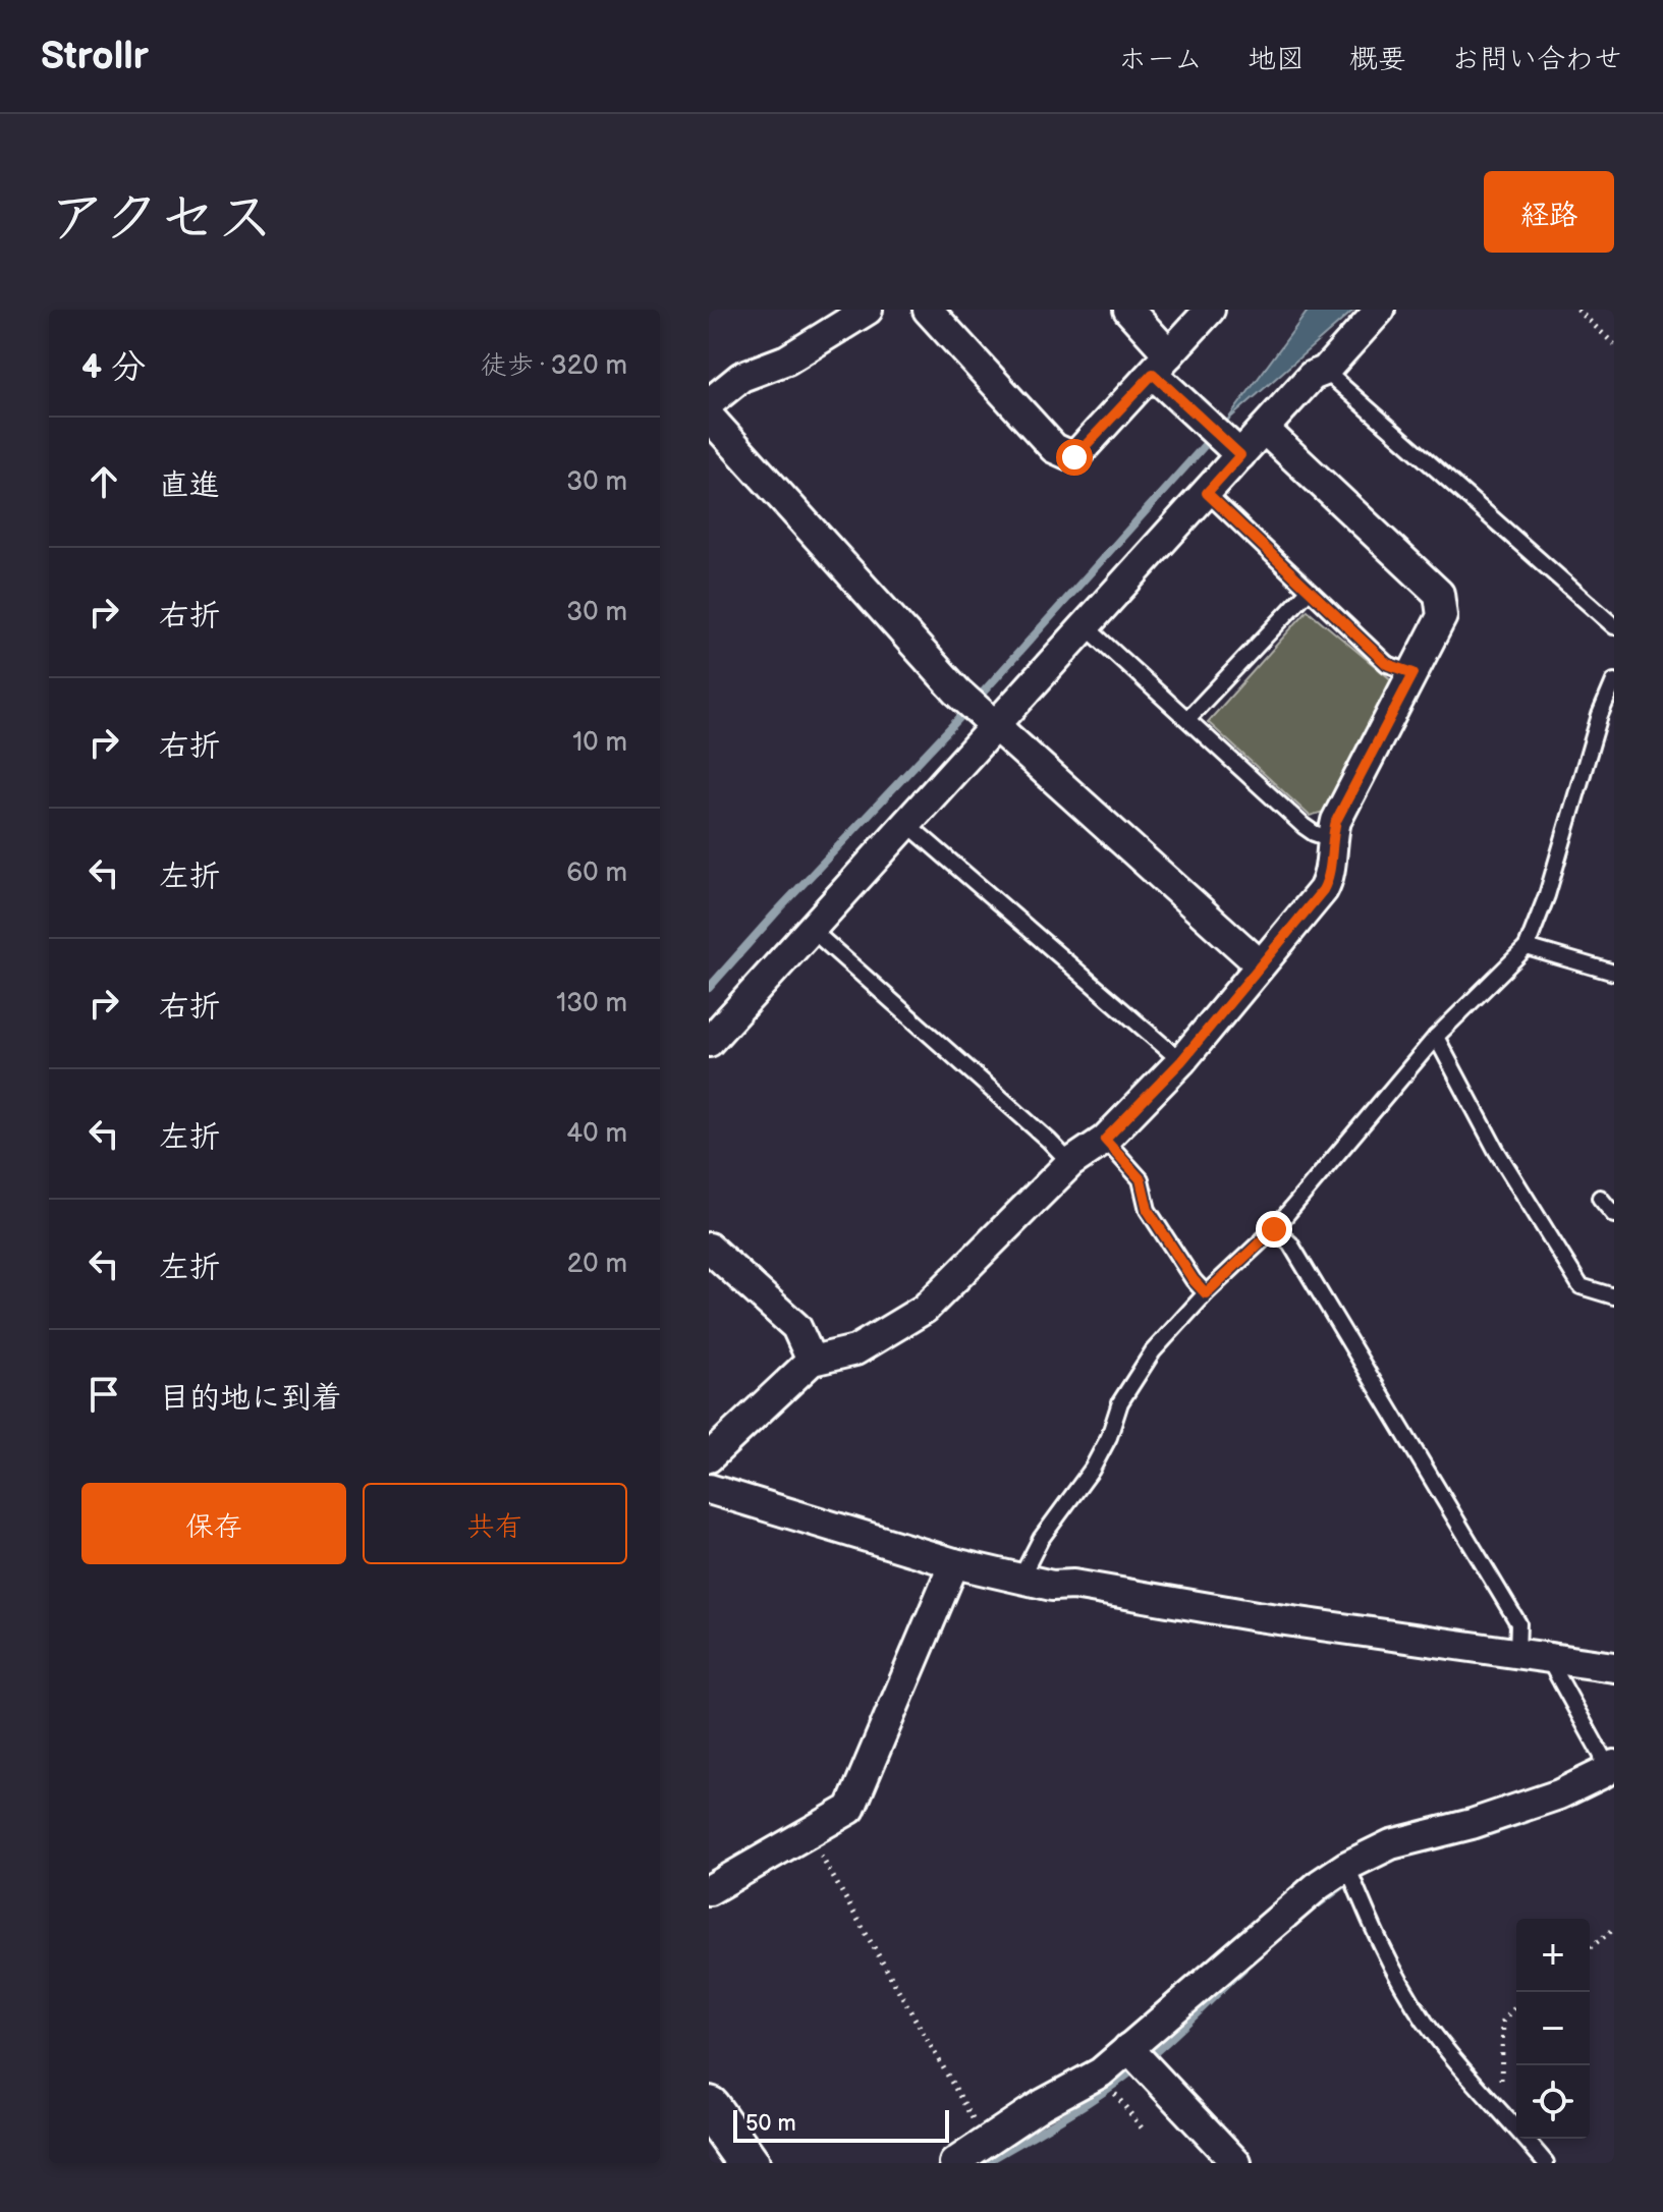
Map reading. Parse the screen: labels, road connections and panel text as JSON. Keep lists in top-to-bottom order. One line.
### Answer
{"scale_bar":"50 m","page":{"header":"Strollr","nav":["ホーム","地図","概要","お問い合わせ"],"title":"アクセス","buttons":["経路",["保存","共有"]],"heading":["4 分","徒歩 · 320 m"],"list":[["直進","30 m"],["右折","30 m"],["右折","10 m"],["左折","60 m"],["右折","130 m"],["左折","40 m"],["左折","20 m"],"目的地に到着"],"map_buttons":["+","−"],"scale":"50 m"}}
